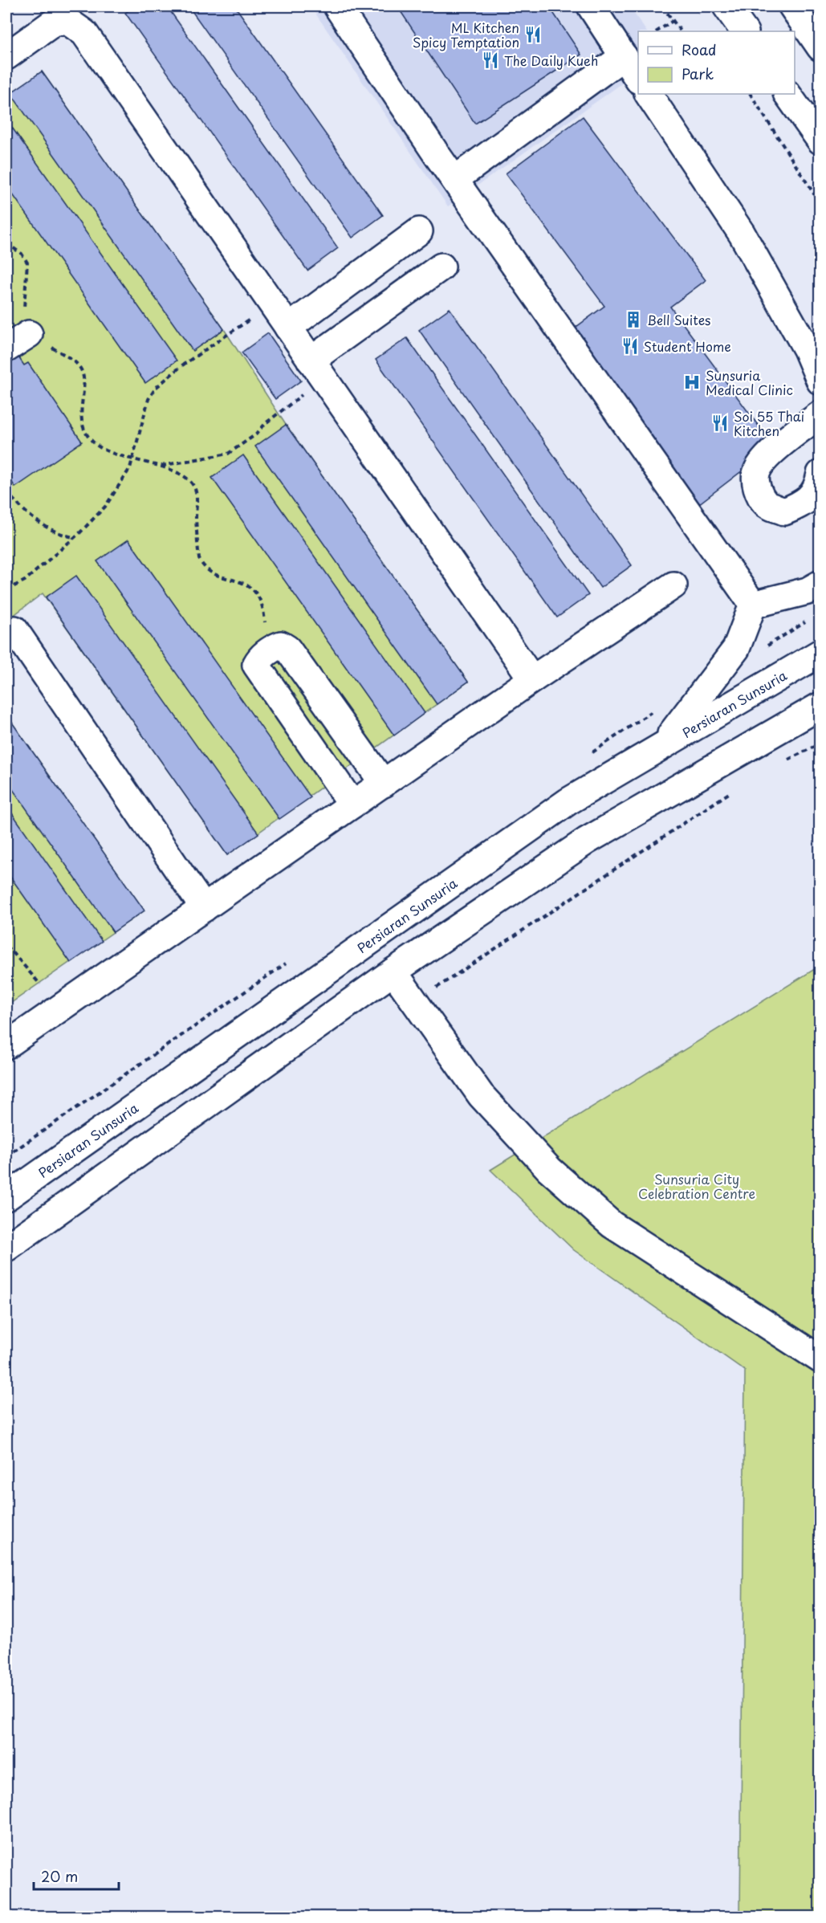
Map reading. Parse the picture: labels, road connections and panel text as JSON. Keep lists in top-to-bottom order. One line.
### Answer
{"streets":{"street":["Persiaran Sunsuria"]},"parks":["Sunsuria City Celebration Centre"],"places":{"restaurant":["ML Kitchen Spicy Temptation","The Daily Kueh","Student Home","Soi 55 Thai Kitchen"],"building":["Bell Suites"],"hospital":["Sunsuria Medical Clinic"]},"legend":["Road","Park"],"scale_bar":"20 m"}
